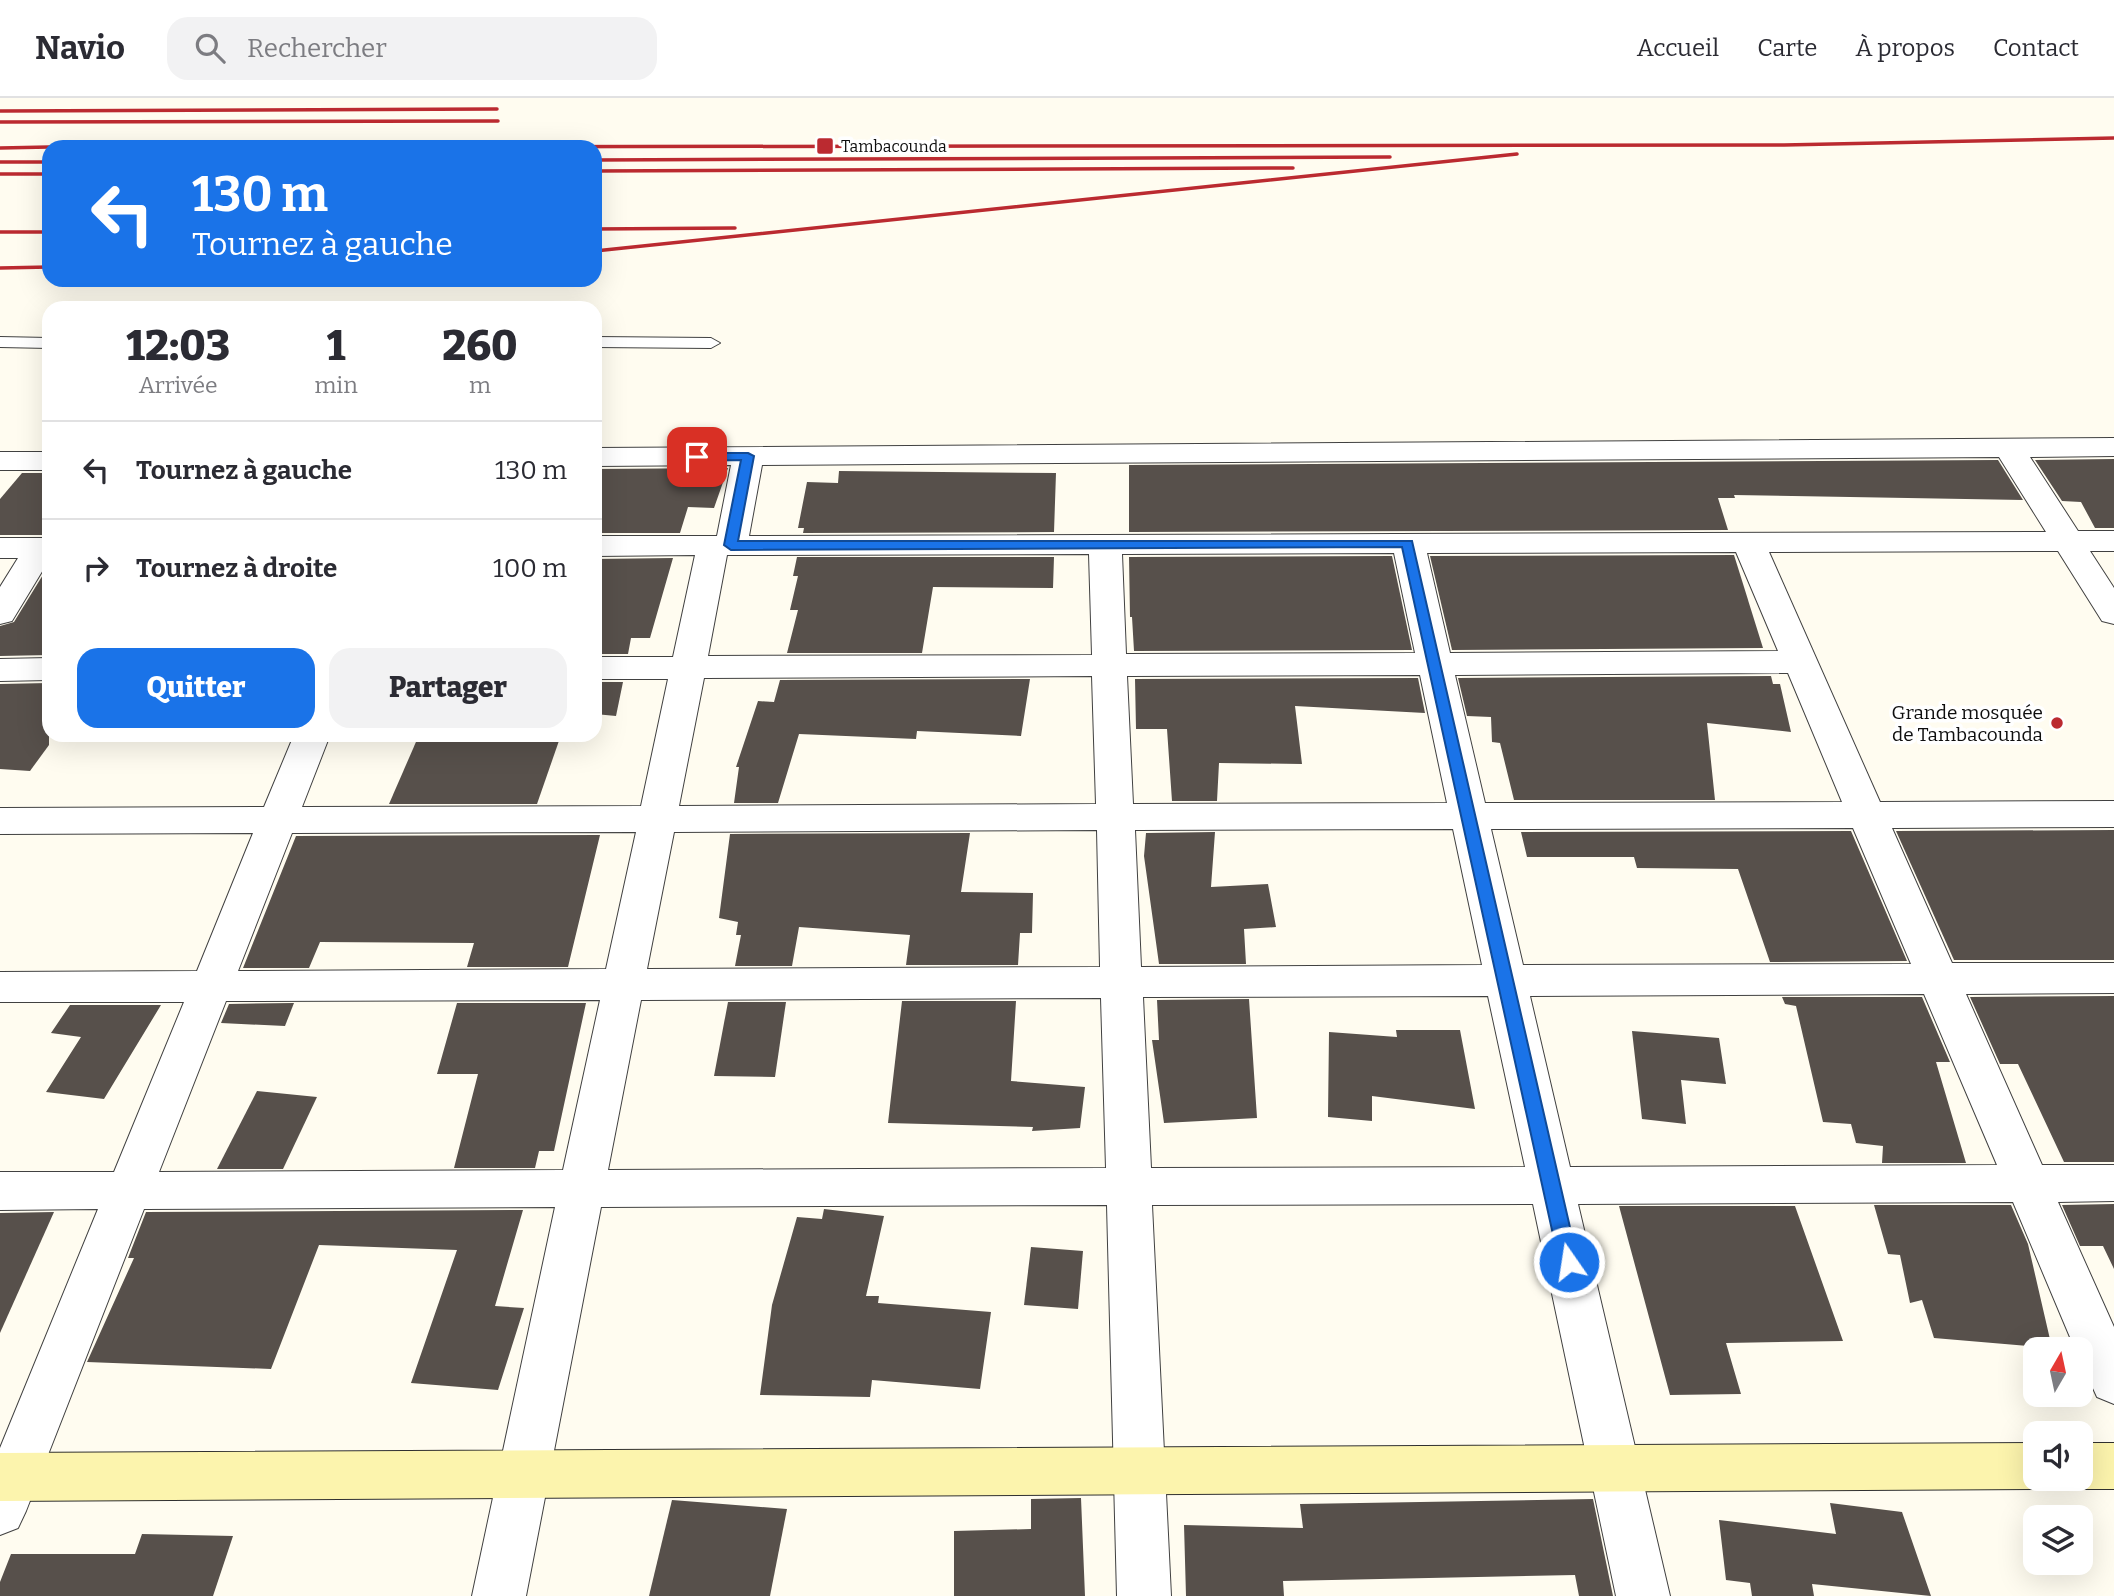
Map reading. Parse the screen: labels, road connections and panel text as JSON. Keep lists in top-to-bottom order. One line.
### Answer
{"places":{"transit":["Tambacounda"],"other":["Grande mosquée de Tambacounda"]},"north":"top","page":{"header":"Navio","search":"Rechercher","nav":["Accueil","Carte","À propos","Contact"],"turn":["130 m","Tournez à gauche"],"eta":["12:03","Arrivée","1","min","260","m"],"list":[{"name":"Tournez à gauche","value":"130 m"},{"name":"Tournez à droite","value":"100 m"}],"buttons":["Quitter","Partager"]}}
